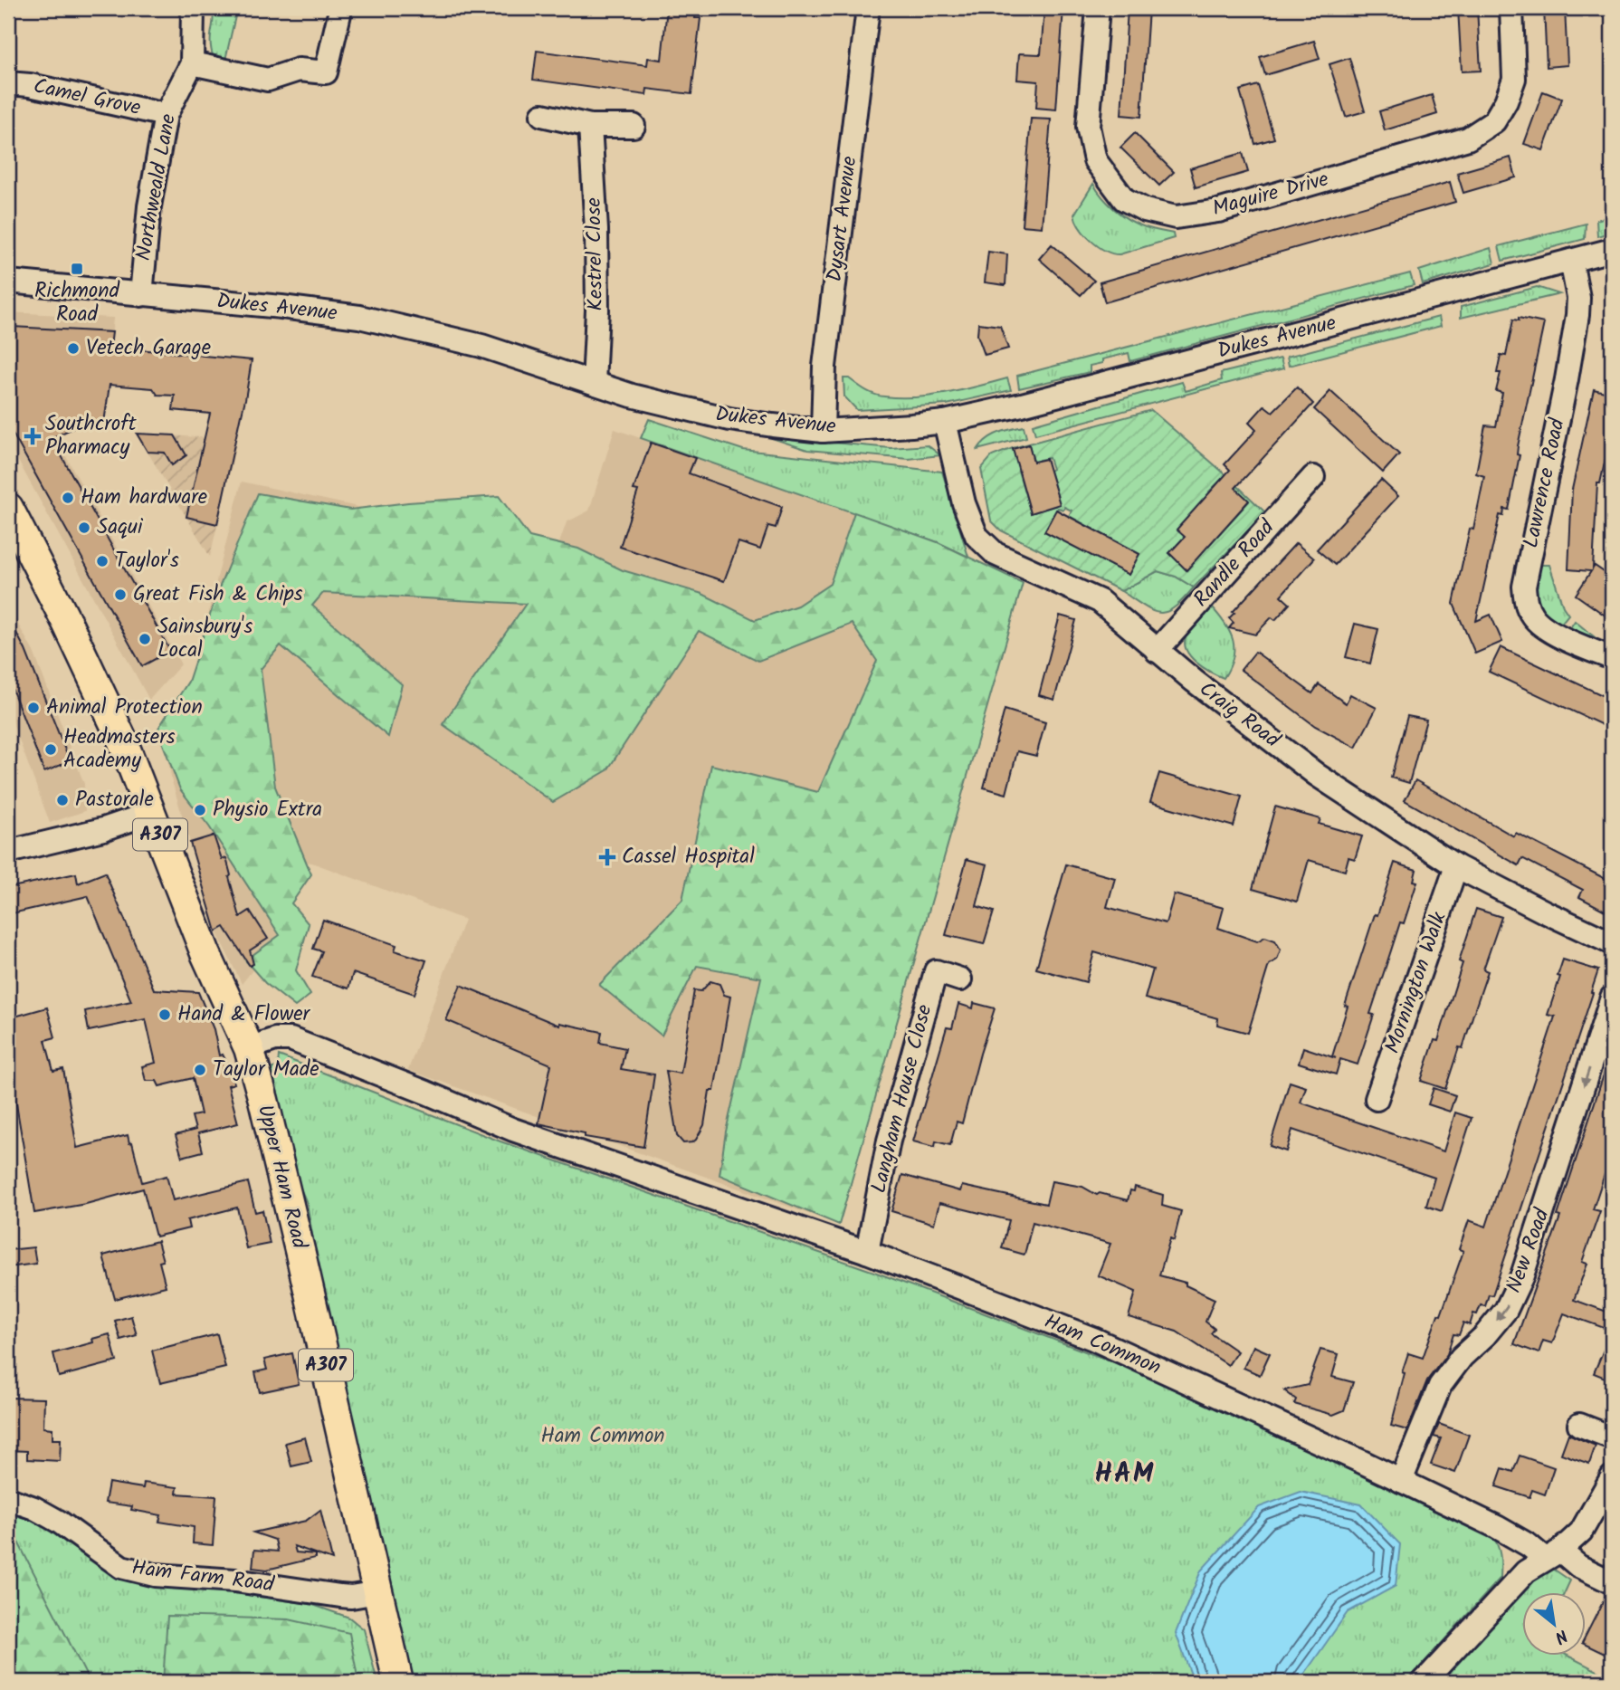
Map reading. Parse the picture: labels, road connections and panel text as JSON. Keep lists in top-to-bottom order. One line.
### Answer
{"streets":{"main road":["A307","Upper Ham Road"],"street":["Camel Grove","Northweald Lane","Maguire Drive","Dysart Avenue","Kestrel Close","Dukes Avenue","Lawrence Road","Randle Road","Craig Road","Mornington Walk","Langham House Close","New Road","Ham Common","Ham Farm Road"]},"crossings":[["Camel Grove","Northweald Lane"],["Northweald Lane","Dukes Avenue"],["Dysart Avenue","Dukes Avenue"],["Kestrel Close","Dukes Avenue"],["Dukes Avenue","Lawrence Road"],["Dukes Avenue","Craig Road"],["Randle Road","Craig Road"],["Craig Road","Mornington Walk"],["Langham House Close","Ham Common"],["Upper Ham Road","Ham Common"],["Upper Ham Road","Ham Farm Road"],["New Road","Ham Common"]],"one_way":["New Road"],"districts":["HAM"],"parks":["Ham Common"],"places":{"transit":["Richmond Road"],"other":["Vetech Garage","Ham hardware","Saqui","Taylor's","Great Fish & Chips","Sainsbury's Local","Animal Protection","Headmasters Academy","Pastorale","Physio Extra","Hand & Flower","Taylor Made"],"health":["Southcroft Pharmacy","Cassel Hospital"]},"north":"bottom right"}
